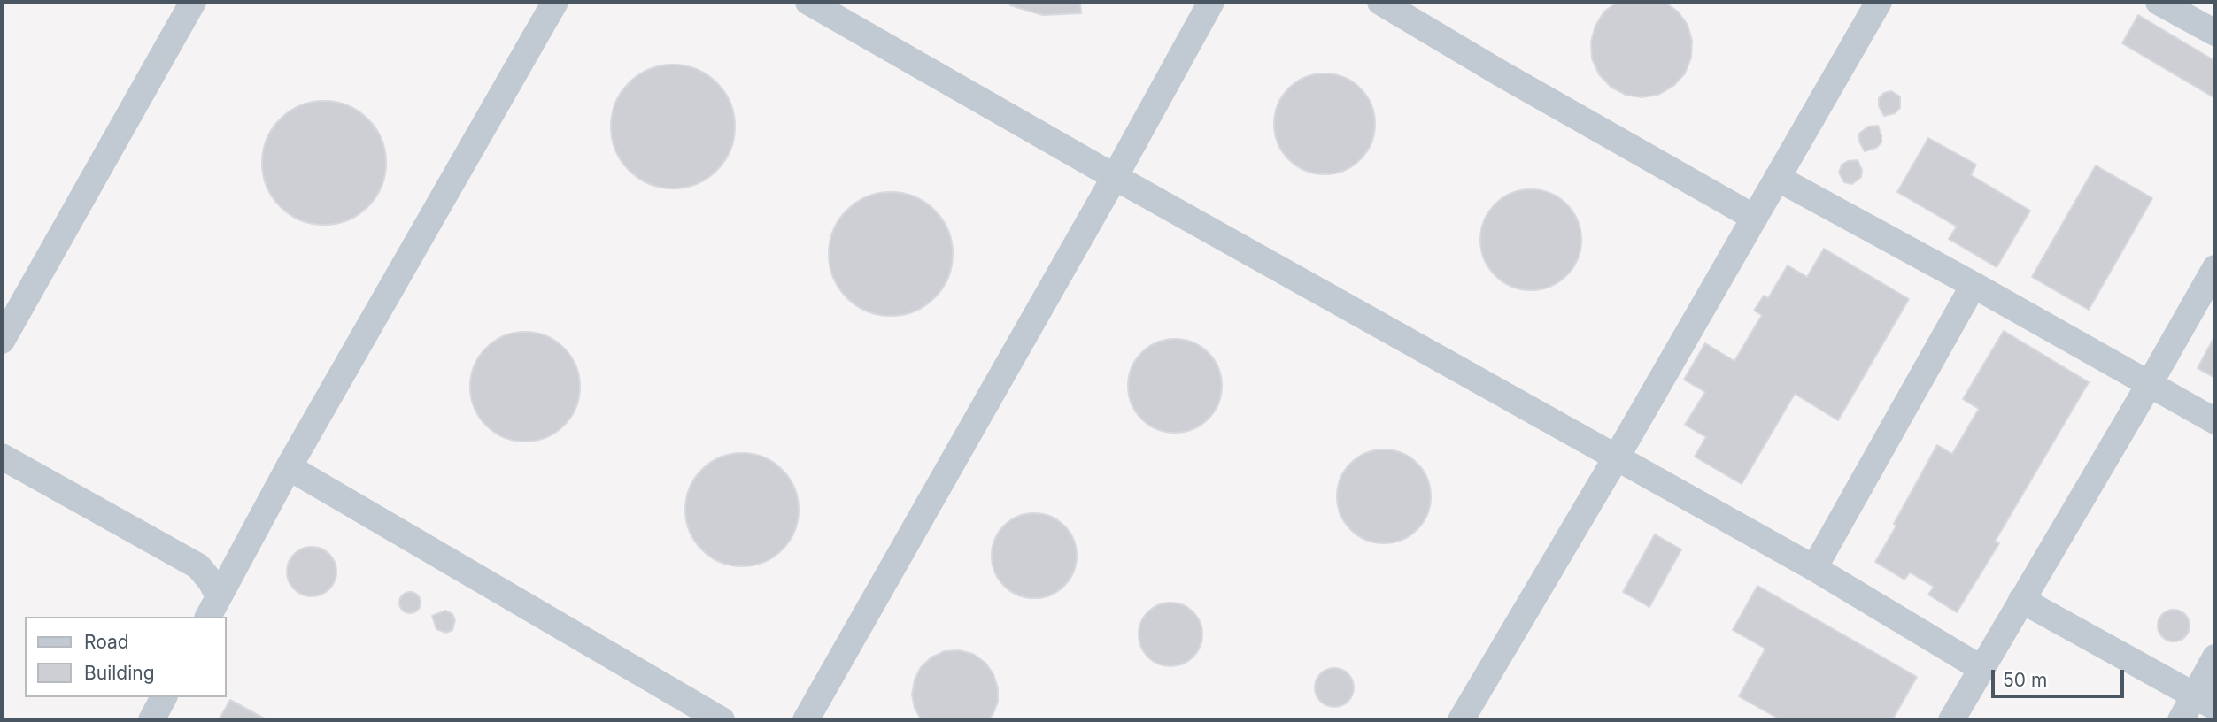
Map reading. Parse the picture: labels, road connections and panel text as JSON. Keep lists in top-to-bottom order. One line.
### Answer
{"legend":["Road","Building"],"scale_bar":"50 m"}
